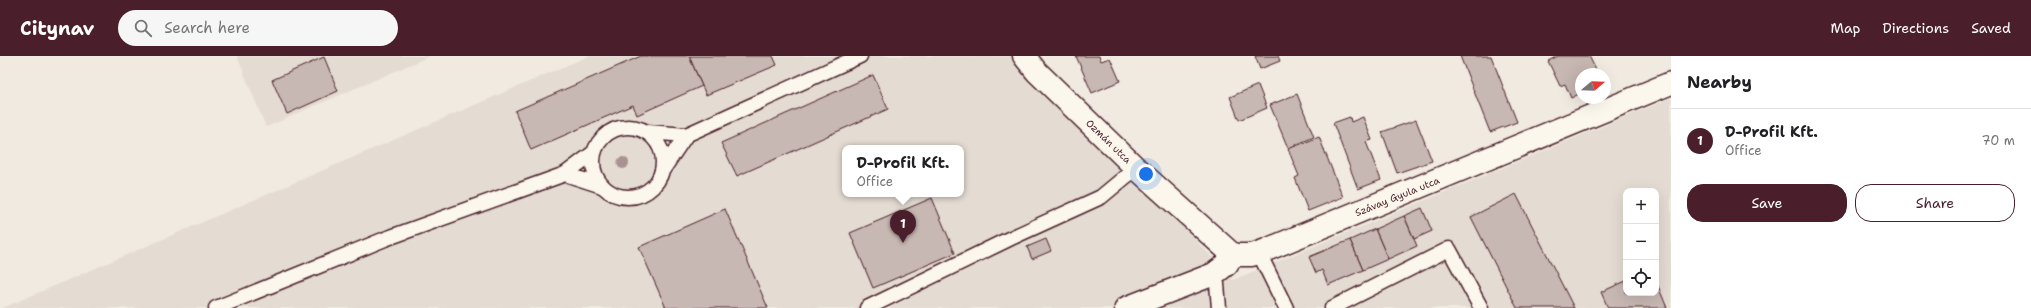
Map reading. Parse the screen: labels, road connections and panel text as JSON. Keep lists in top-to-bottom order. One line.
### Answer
{"streets":{"street":["Ozmán utca","Szávay Gyula utca"]},"crossings":[["Ozmán utca","Szávay Gyula utca"]],"north":"right","page":{"header":"Citynav","search":"Search here","nav":["Map","Directions","Saved"],"heading":"Nearby","list":[{"mark":"1","name":"D-Profil Kft.","note":"Office","value":"70 m"}],"popup":["D-Profil Kft.","Office"],"buttons":["Save","Share"],"map_buttons":["+","−"],"pins":"1"}}
